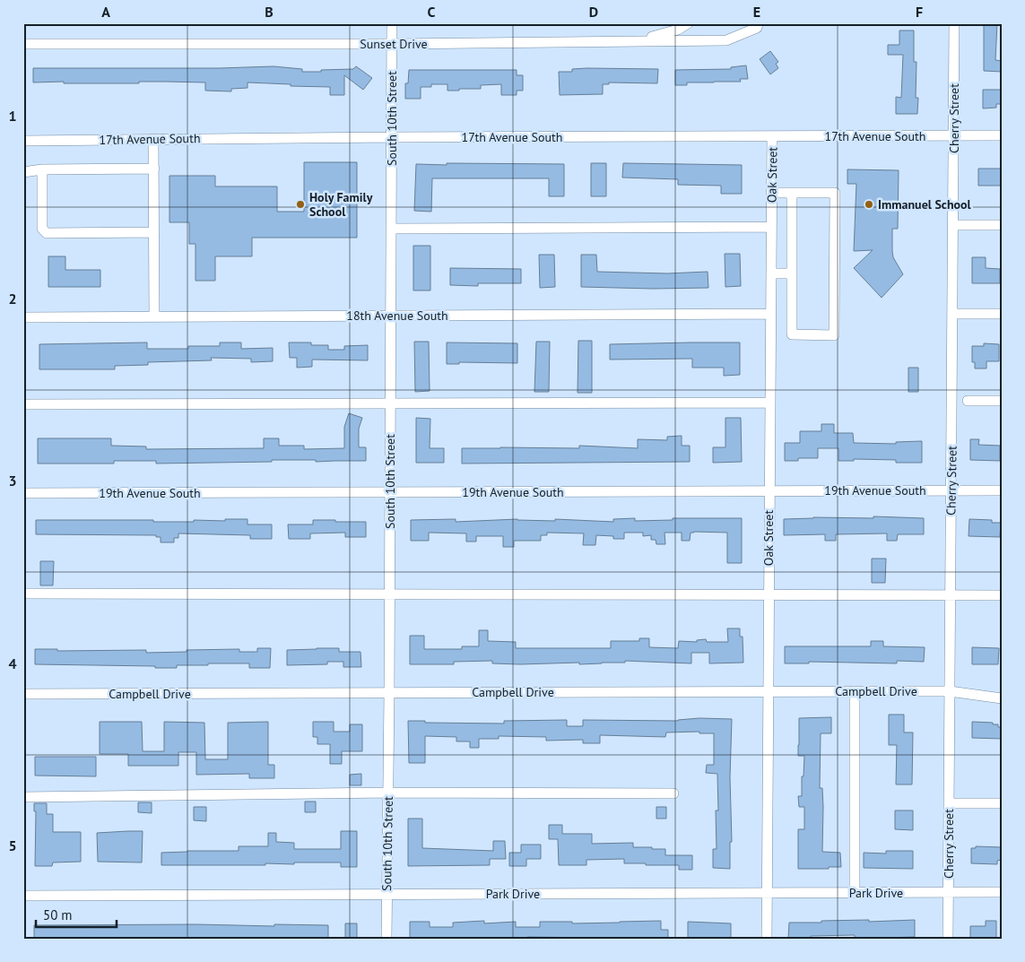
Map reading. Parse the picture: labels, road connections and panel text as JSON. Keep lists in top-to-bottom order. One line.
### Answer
{"streets":{"street":["Sunset Drive","South 10th Street","Cherry Street","17th Avenue South","Oak Street","18th Avenue South","19th Avenue South","Campbell Drive","Park Drive"]},"crossings":[["Sunset Drive","South 10th Street"],["South 10th Street","17th Avenue South"],["South 10th Street","18th Avenue South"],["South 10th Street","19th Avenue South"],["South 10th Street","Campbell Drive"],["South 10th Street","Park Drive"],["Cherry Street","17th Avenue South"],["Cherry Street","19th Avenue South"],["Cherry Street","Campbell Drive"],["Cherry Street","Park Drive"],["17th Avenue South","Oak Street"],["Oak Street","18th Avenue South"],["Oak Street","19th Avenue South"],["Oak Street","Campbell Drive"],["Oak Street","Park Drive"]],"places":["Holy Family School","Immanuel School"],"scale_bar":"50 m","grid":{"columns":["A","B","C","D","E","F"],"rows":["1","2","3","4","5"]}}
